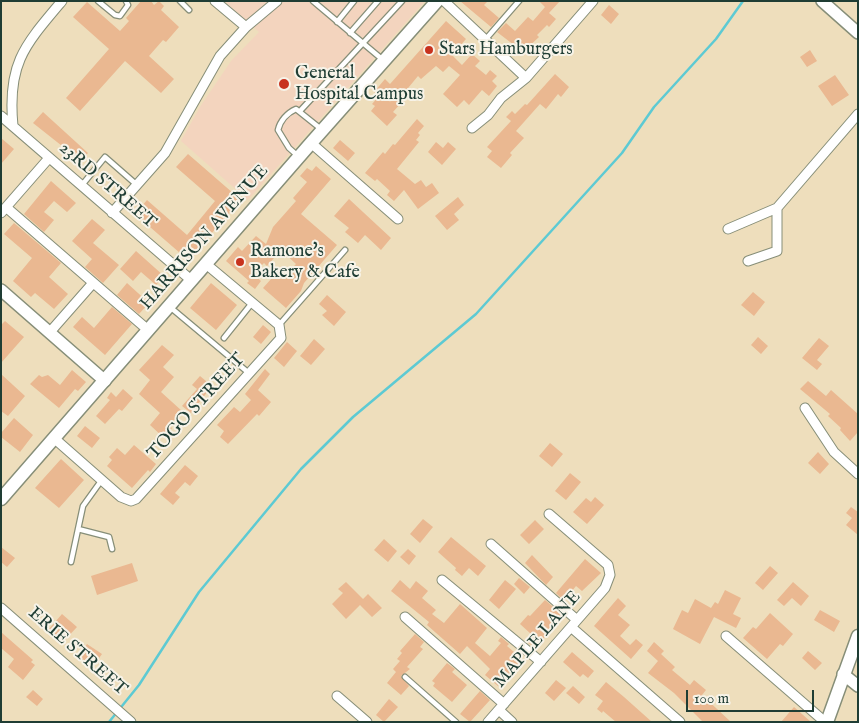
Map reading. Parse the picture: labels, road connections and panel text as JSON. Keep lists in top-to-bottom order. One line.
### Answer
{"streets":{"main road":["HARRISON AVENUE"],"street":["23RD STREET","TOGO STREET","MAPLE LANE","ERIE STREET"]},"crossings":[["23RD STREET","HARRISON AVENUE"]],"places":["Stars Hamburgers","General Hospital Campus","Ramone's Bakery & Cafe"],"scale_bar":"100 m"}
